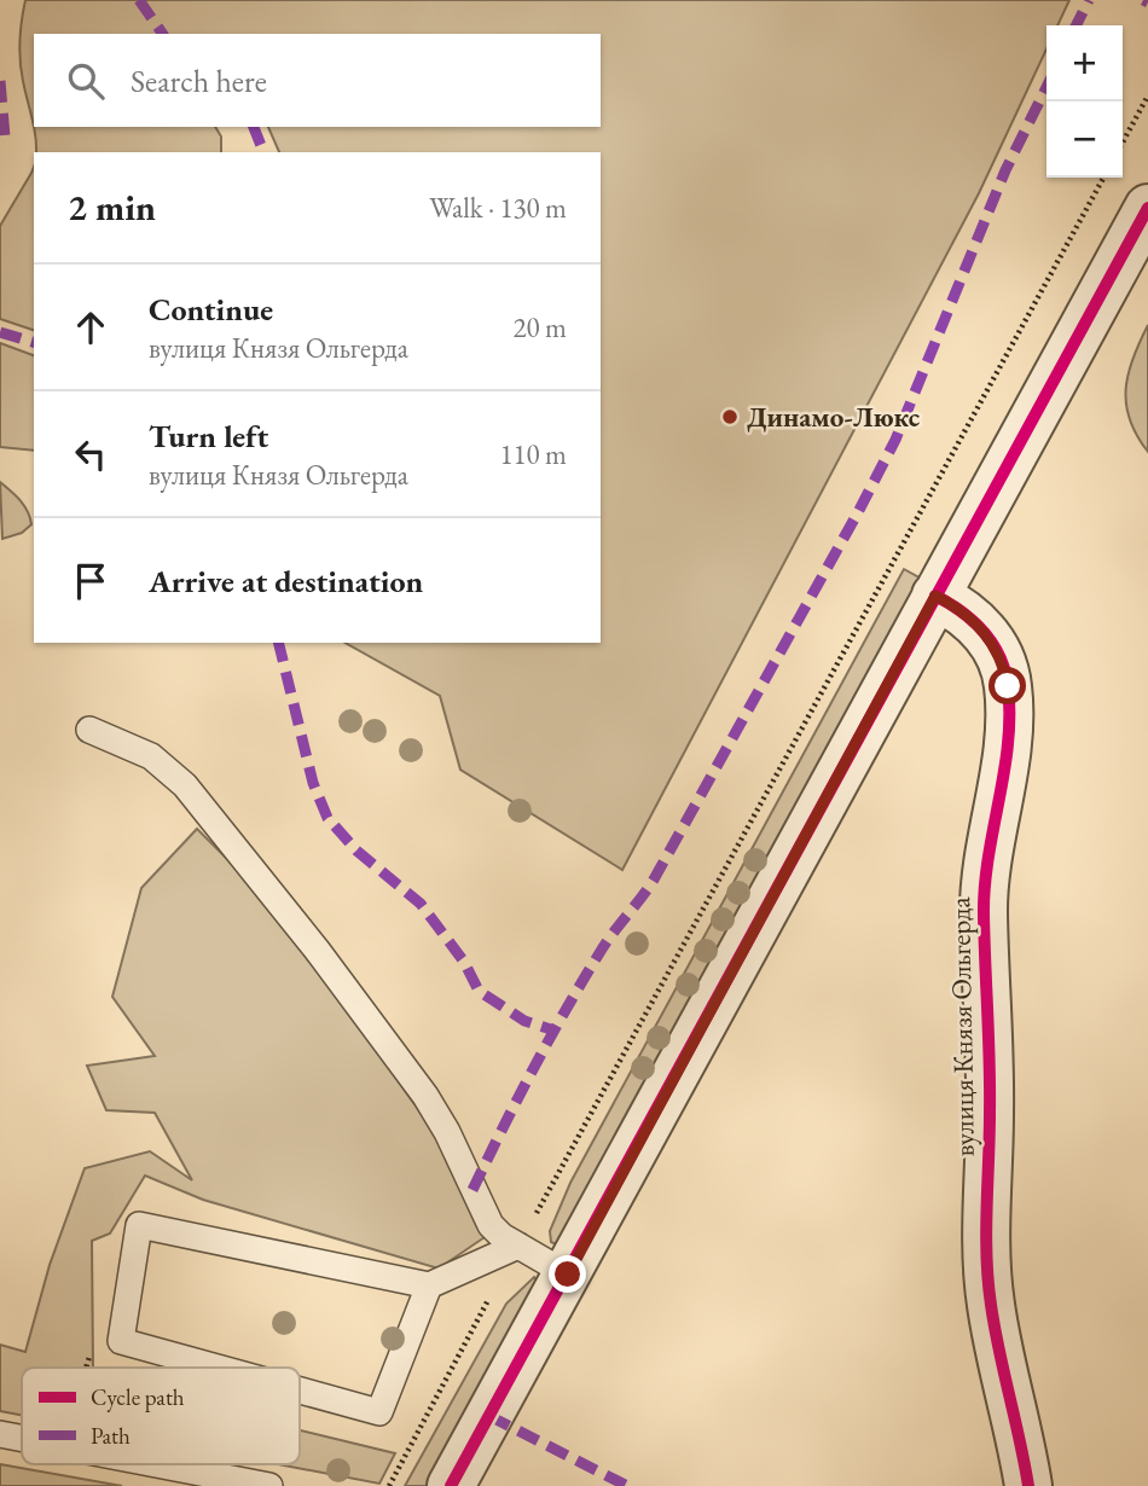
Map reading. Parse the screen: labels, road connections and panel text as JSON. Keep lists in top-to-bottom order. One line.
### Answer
{"streets":{"street":["вулиця Князя Ольгерда"]},"places":["Динамо-Люкс"],"legend":["Cycle path","Path"],"page":{"map_buttons":["+","−"],"search":"Search here","heading":["2 min","Walk · 130 m"],"list":[["Continue","вулиця Князя Ольгерда","20 m"],["Turn left","вулиця Князя Ольгерда","110 m"],"Arrive at destination"]}}
